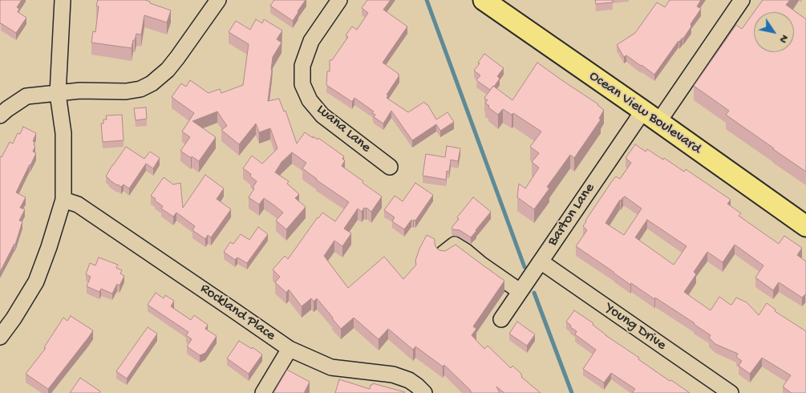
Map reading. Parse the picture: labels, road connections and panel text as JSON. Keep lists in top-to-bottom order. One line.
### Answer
{"streets":{"main road":["Ocean View Boulevard"],"street":["Luana Lane","Barton Lane","Rockland Place","Young Drive"]},"crossings":[["Ocean View Boulevard","Barton Lane"],["Barton Lane","Young Drive"]],"north":"bottom right"}
